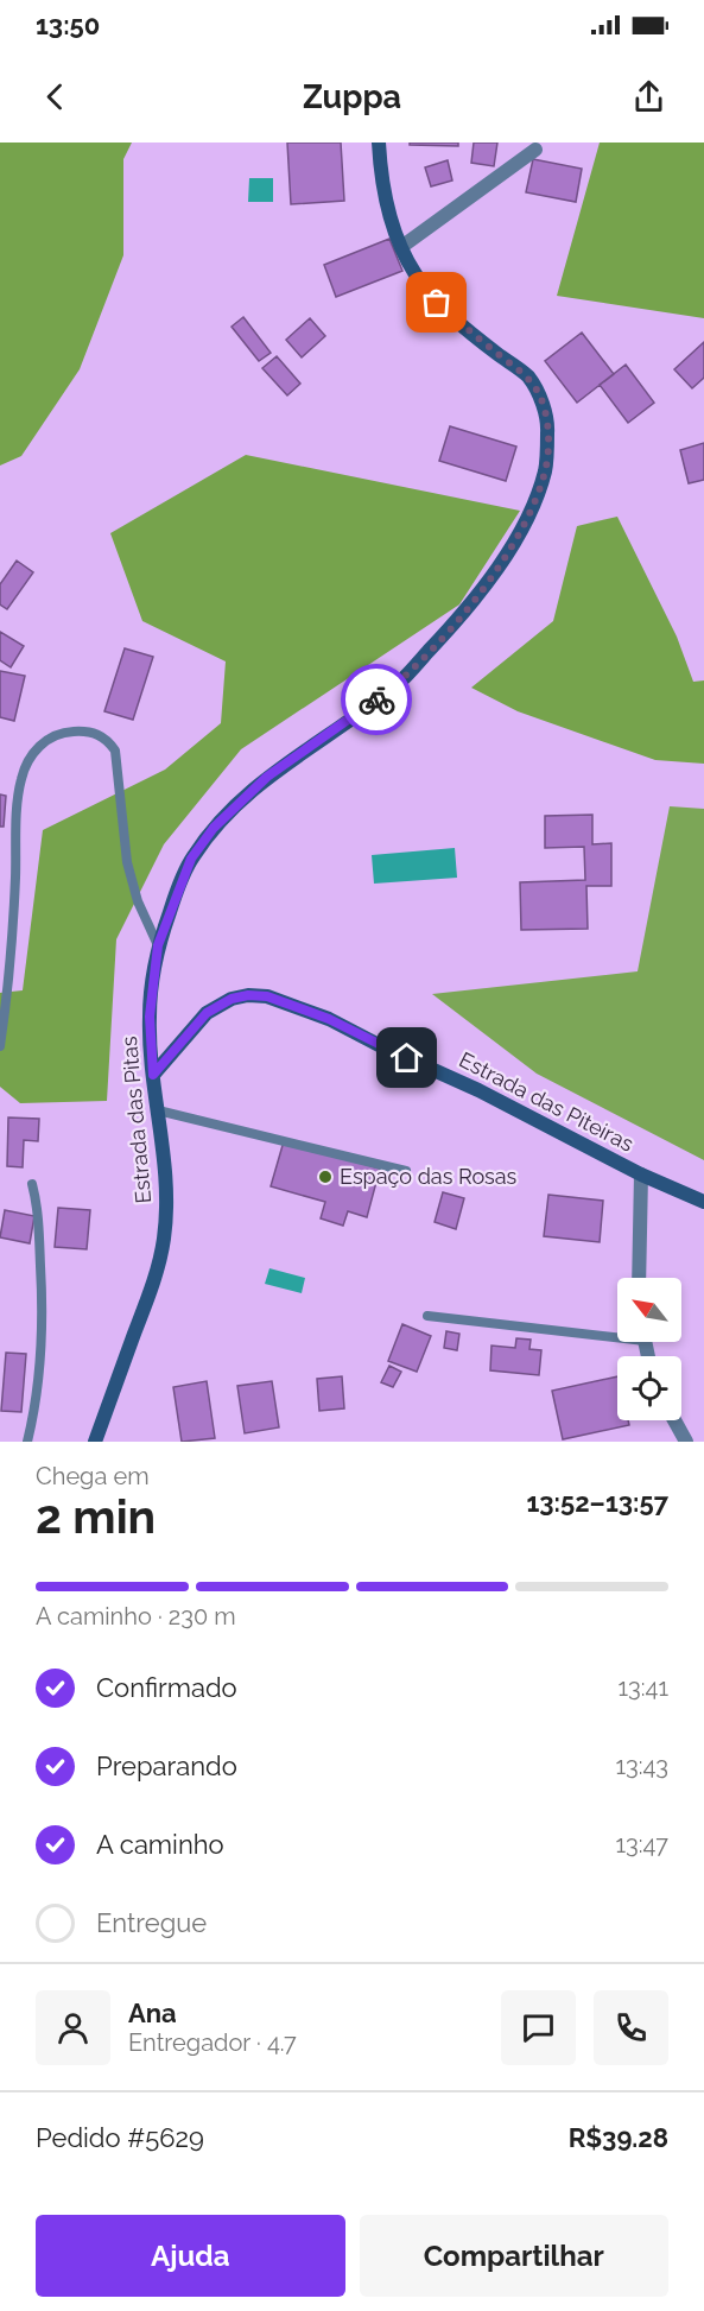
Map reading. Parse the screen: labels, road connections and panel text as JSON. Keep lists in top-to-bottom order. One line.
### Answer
{"streets":{"street":["Estrada das Piteiras","Estrada das Pitas"]},"crossings":[["Estrada das Piteiras","Estrada das Pitas"]],"places":["Espaço das Rosas"],"north":"top left","page":{"status":"13:50","header":"Zuppa","heading":["2 min","Chega em","13:52–13:57"],"panel":["Ana","Entregador · 4.7","Pedido #5629","R$39.28"],"bar":"A caminho · 230 m","list":[["Confirmado","13:41"],["Preparando","13:43"],["A caminho","13:47"],"Entregue"],"buttons":["Ajuda","Compartilhar"]}}
